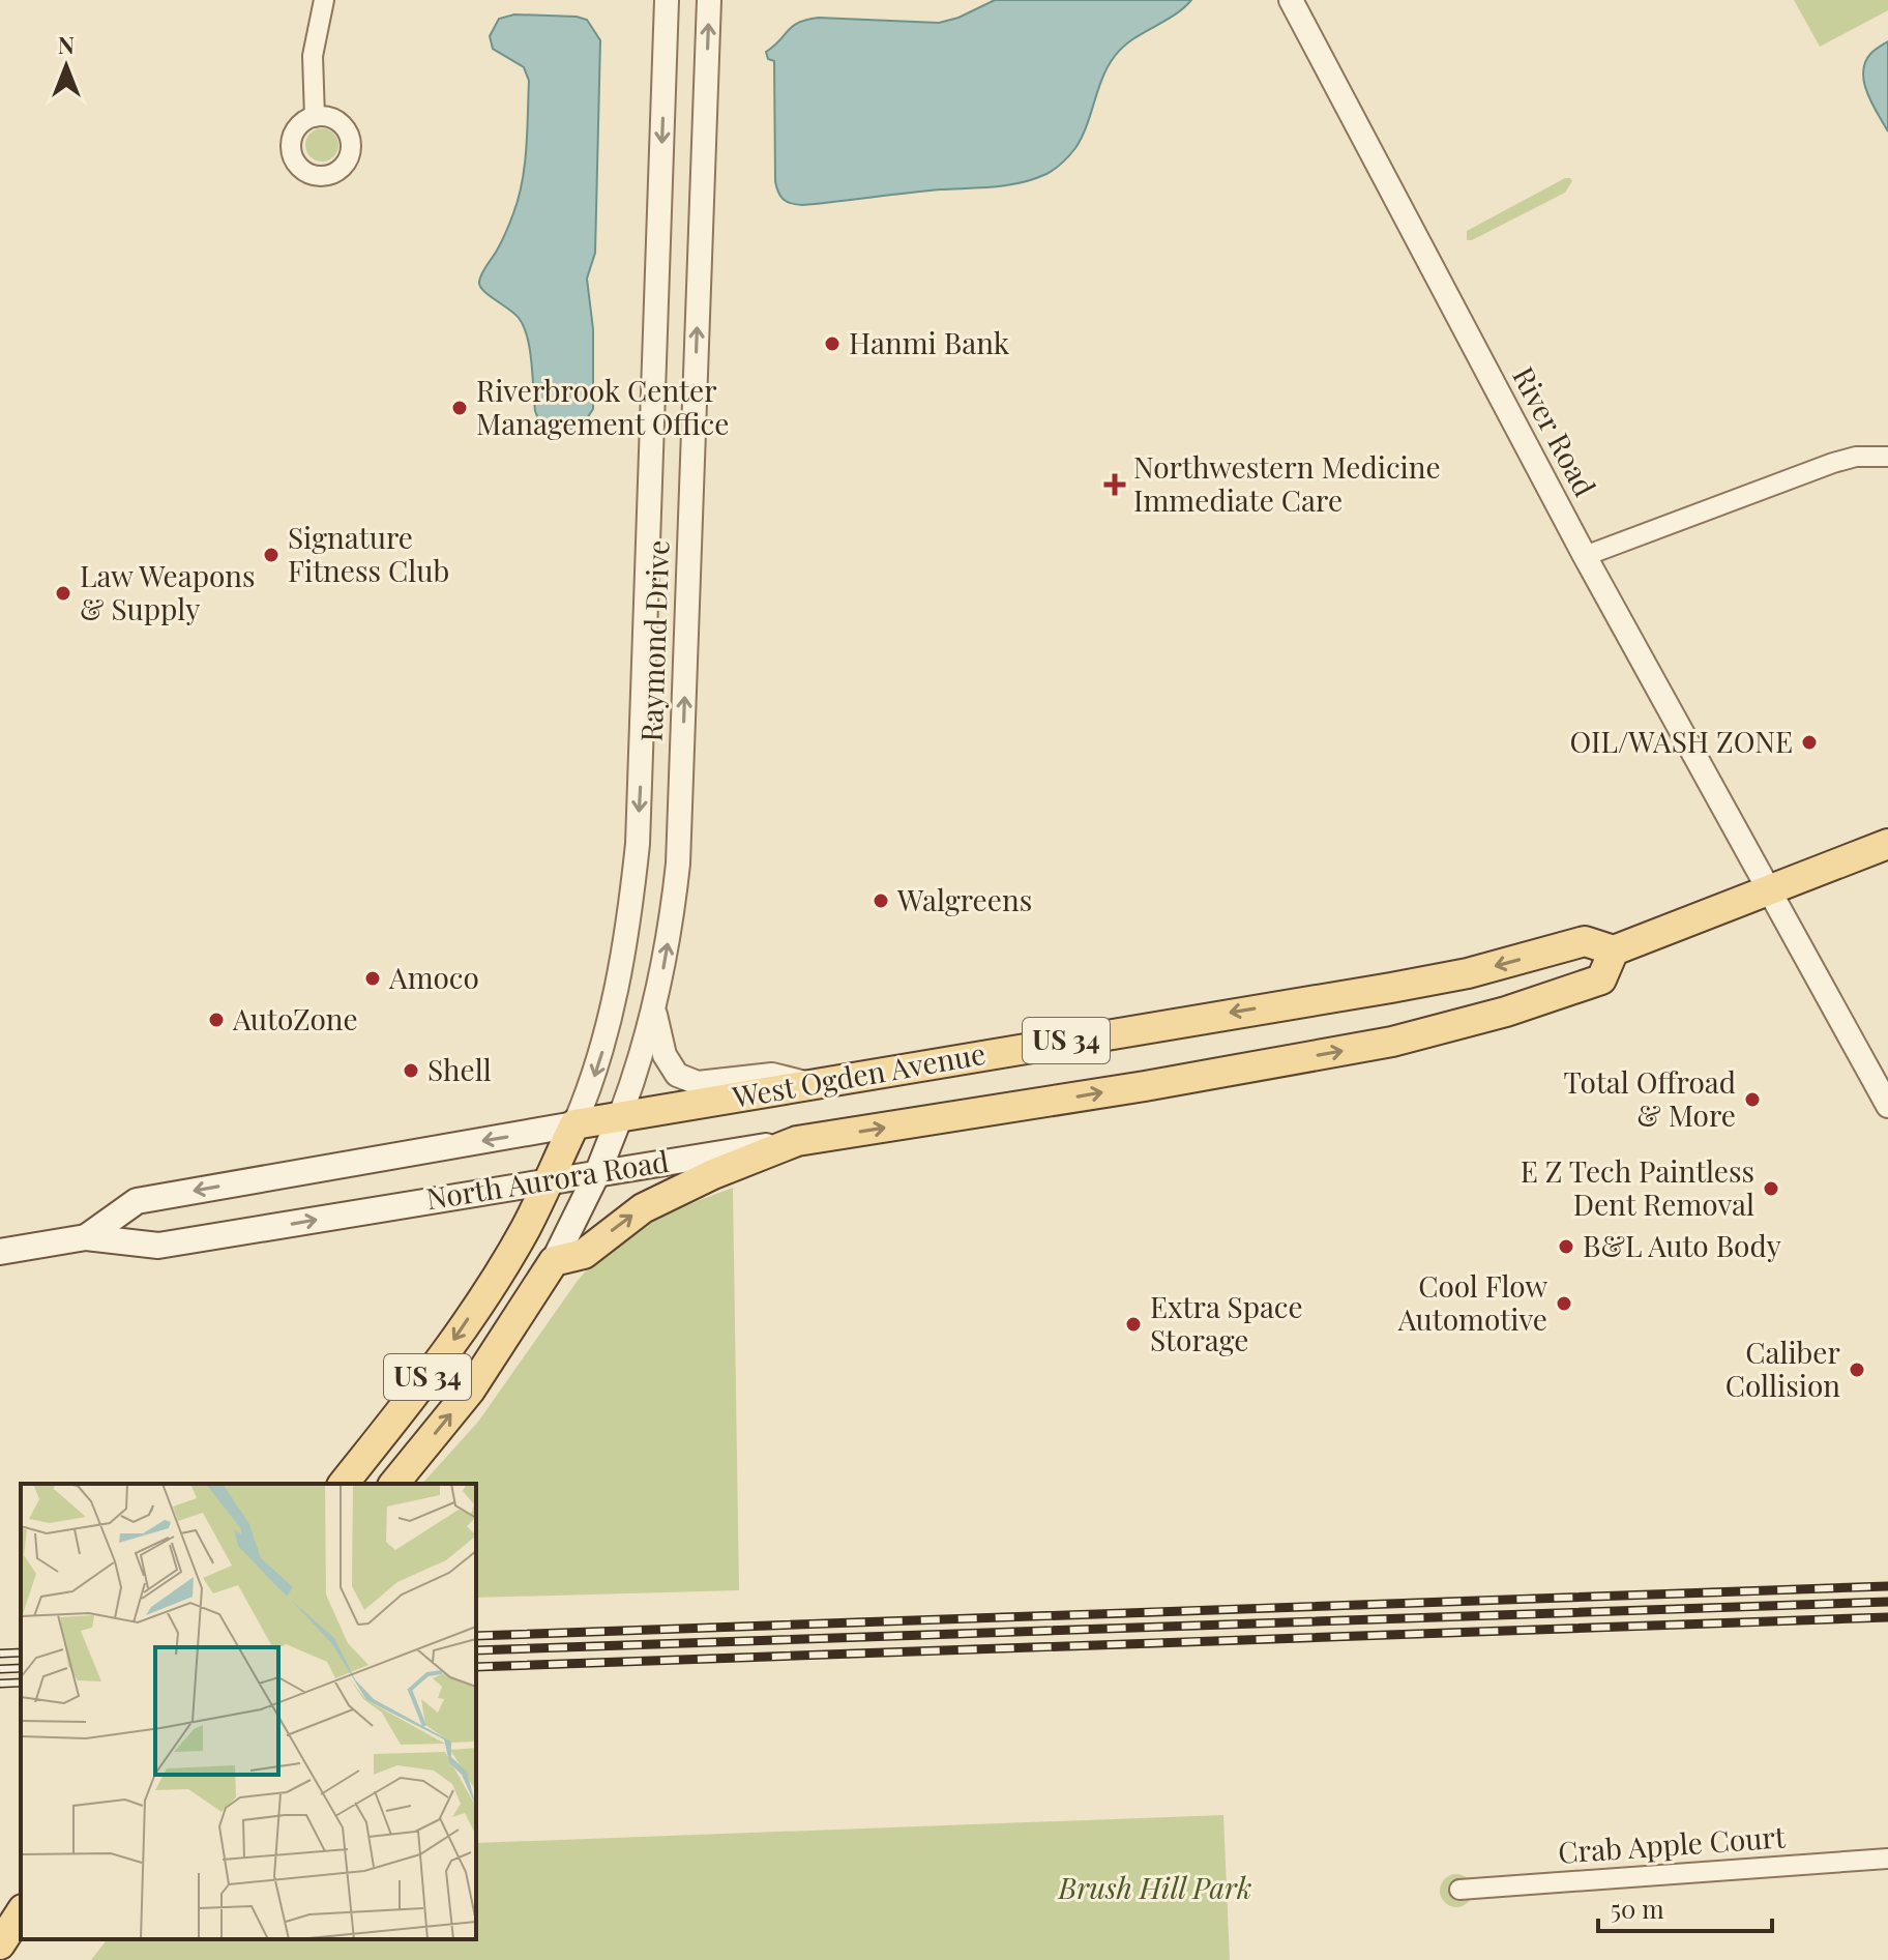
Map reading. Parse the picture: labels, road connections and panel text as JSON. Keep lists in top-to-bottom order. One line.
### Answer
{"streets":{"main road":["Raymond Drive","US 34","West Ogden Avenue","North Aurora Road"],"street":["River Road","Crab Apple Court"]},"crossings":[["Raymond Drive","US 34"],["Raymond Drive","West Ogden Avenue"],["Raymond Drive","North Aurora Road"],["US 34","West Ogden Avenue"],["US 34","North Aurora Road"],["West Ogden Avenue","North Aurora Road"]],"parks":["Brush Hill Park"],"places":{"other":["Hanmi Bank","Riverbrook Center Management Office","Signature Fitness Club","Law Weapons & Supply","OIL/WASH ZONE","Walgreens","Amoco","AutoZone","Shell","Total Offroad & More","E Z Tech Paintless Dent Removal","B&L Auto Body","Cool Flow Automotive","Extra Space Storage","Caliber Collision"],"health":["Northwestern Medicine Immediate Care"]},"scale_bar":"50 m","north":"top"}
